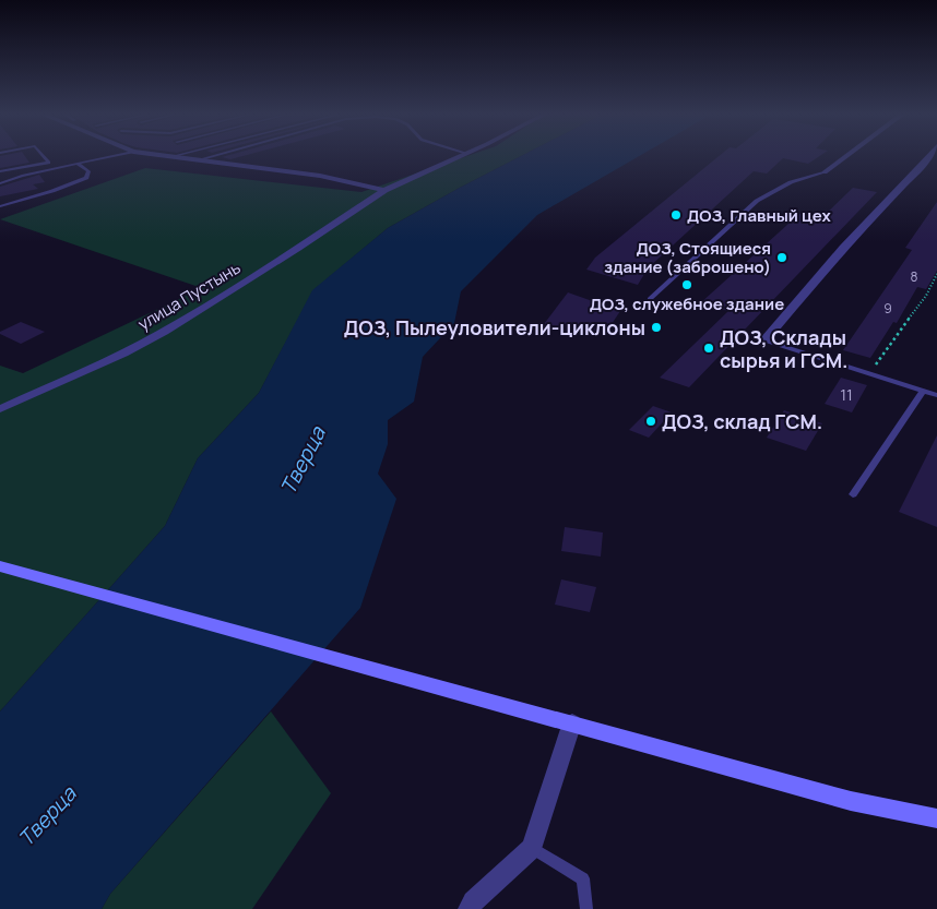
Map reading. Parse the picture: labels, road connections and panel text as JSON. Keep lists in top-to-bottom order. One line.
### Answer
{"streets":{"street":["улица Пустынь"]},"water":["Тверца"],"places":["ДОЗ, Главный цех","ДОЗ, Стоящиеся здание (заброшено)","ДОЗ, служебное здание","ДОЗ, Пылеуловители-циклоны","ДОЗ, Склады сырья и ГСМ.","ДОЗ, склад ГСМ."],"house_numbers":["8","9","11"]}
